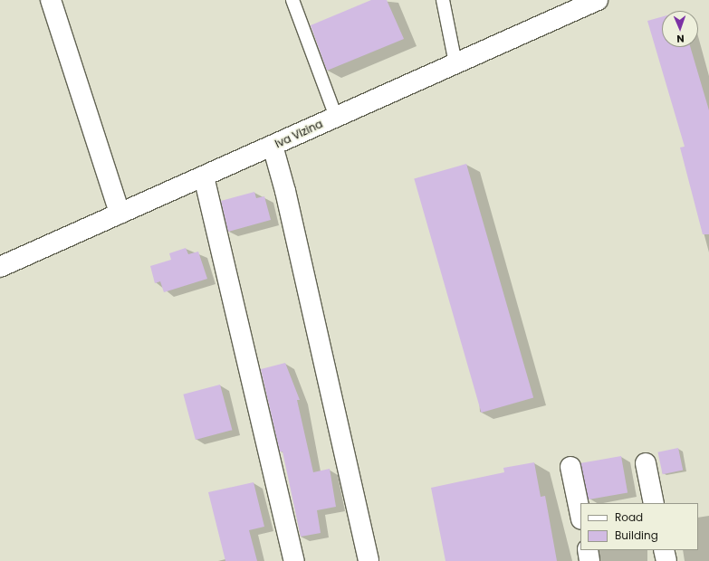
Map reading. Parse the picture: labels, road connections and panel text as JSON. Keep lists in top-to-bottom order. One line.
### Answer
{"streets":{"street":["Iva Vizina"]},"legend":["Road","Building"],"north":"bottom"}
